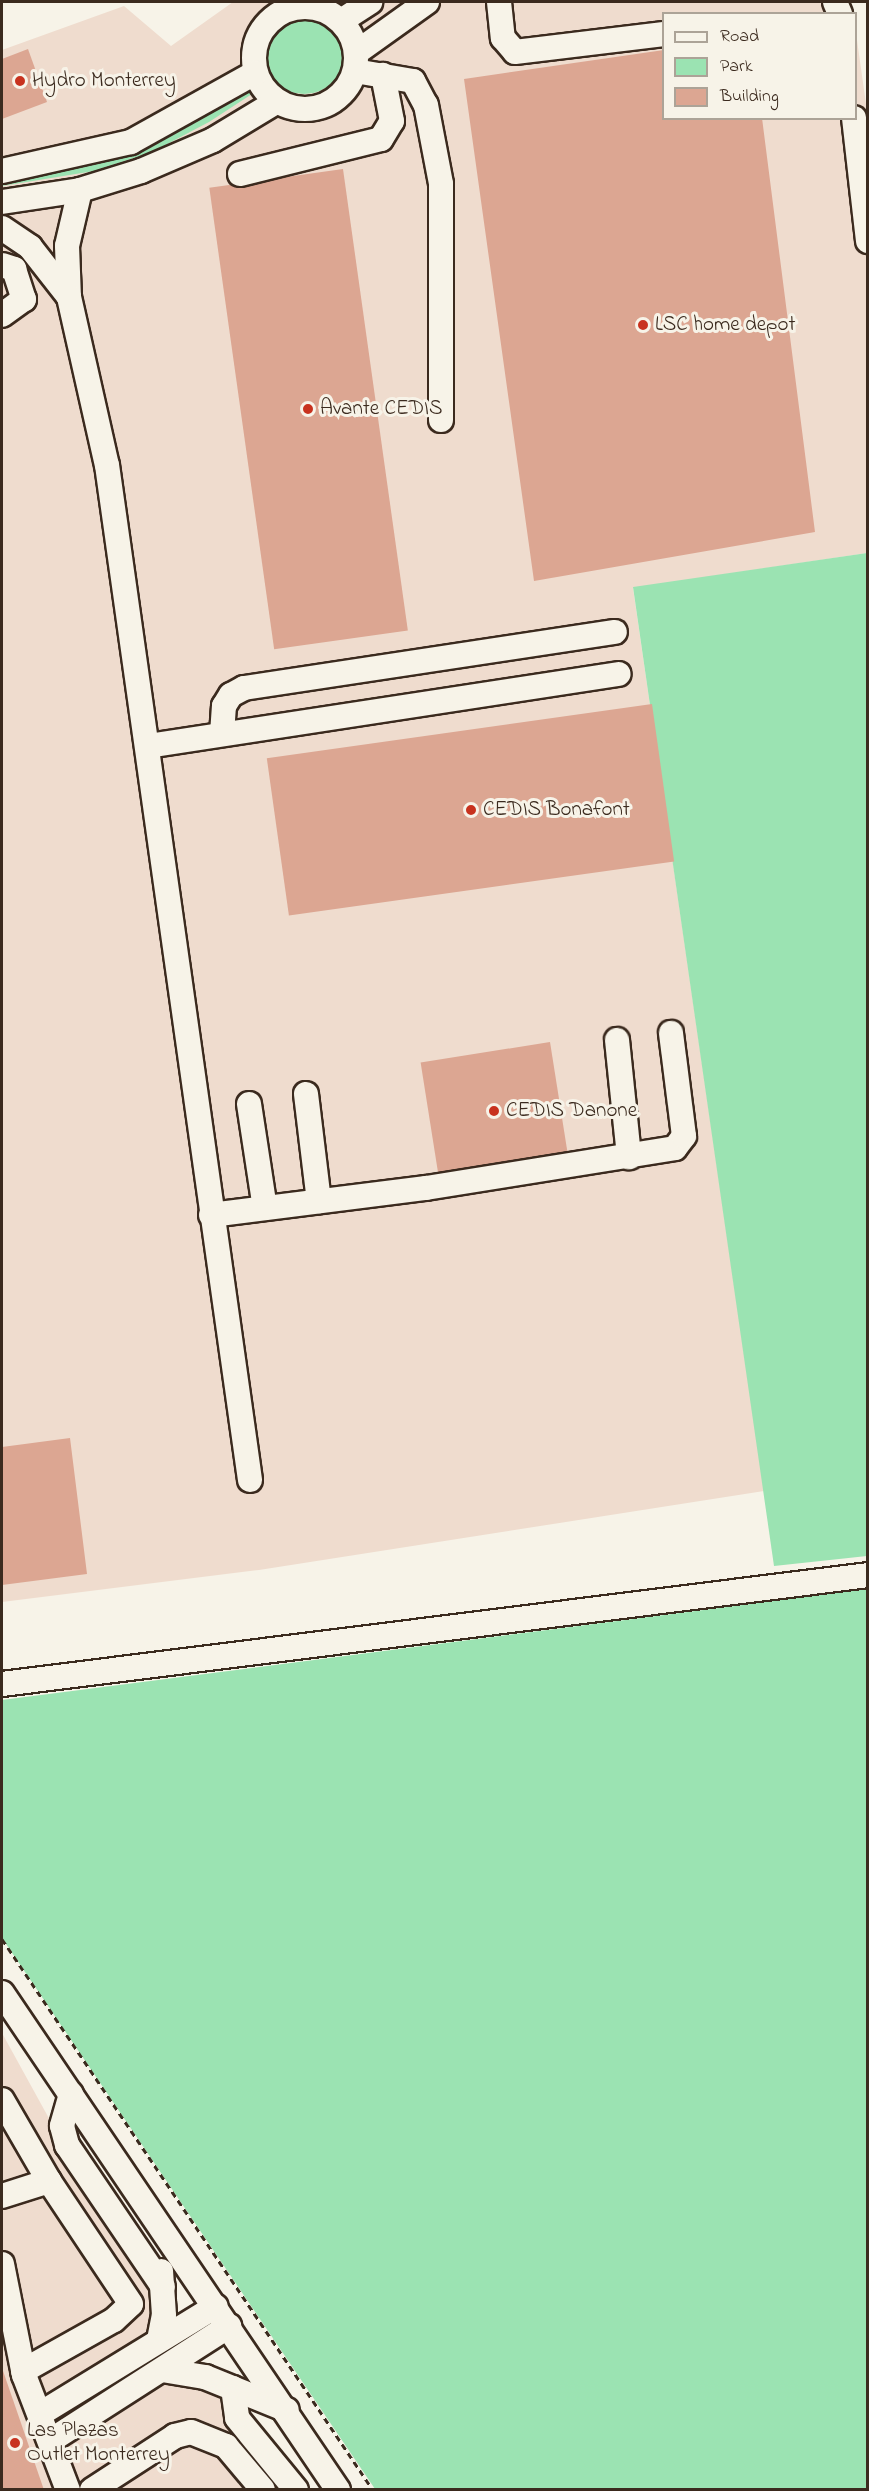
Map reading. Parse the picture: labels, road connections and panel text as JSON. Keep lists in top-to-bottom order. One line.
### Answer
{"places":["Hydro Monterrey","LSC home depot","Avante CEDIS","CEDIS Bonafont","CEDIS Danone","Las Plazas Outlet Monterrey"],"legend":["Road","Park","Building"]}
